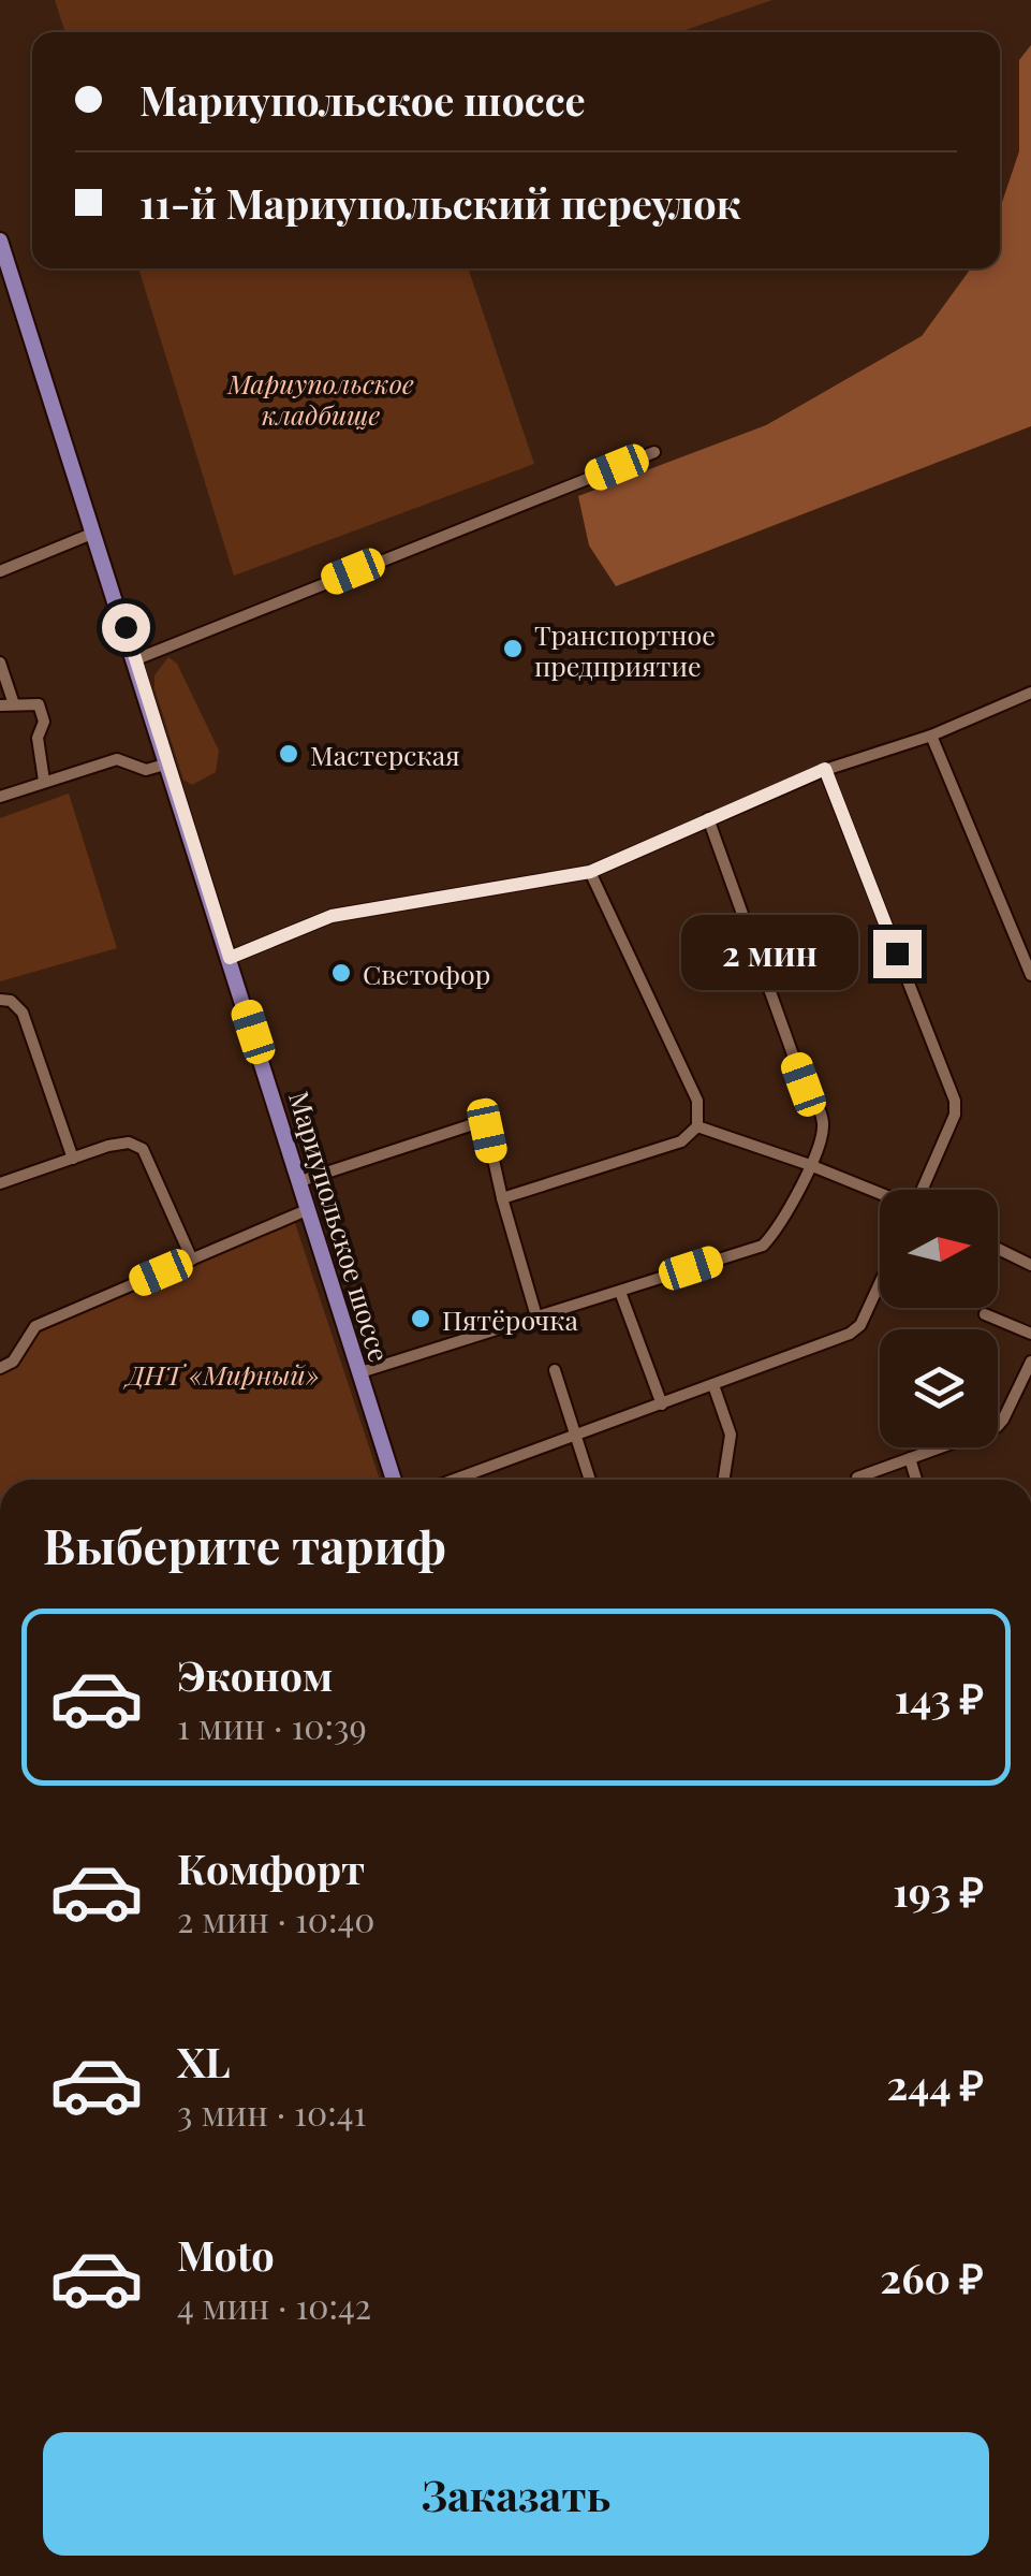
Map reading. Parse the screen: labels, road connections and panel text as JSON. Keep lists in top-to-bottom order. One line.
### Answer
{"streets":{"main road":["Мариупольское шоссе"]},"parks":["Мариупольское кладбище","ДНТ «Мирный»"],"places":["Транспортное предприятие","Мастерская","Светофор","Пятёрочка"],"north":"right","page":{"banner":["Мариупольское шоссе","11-й Мариупольский переулок"],"bubble":"2 мин","heading":"Выберите тариф","list":[{"name":"Эконом","note":"1 мин · 10:39","value":"143 ₽"},{"name":"Комфорт","note":"2 мин · 10:40","value":"193 ₽"},{"name":"XL","note":"3 мин · 10:41","value":"244 ₽"},{"name":"Moto","note":"4 мин · 10:42","value":"260 ₽"}],"buttons":"Заказать"}}
